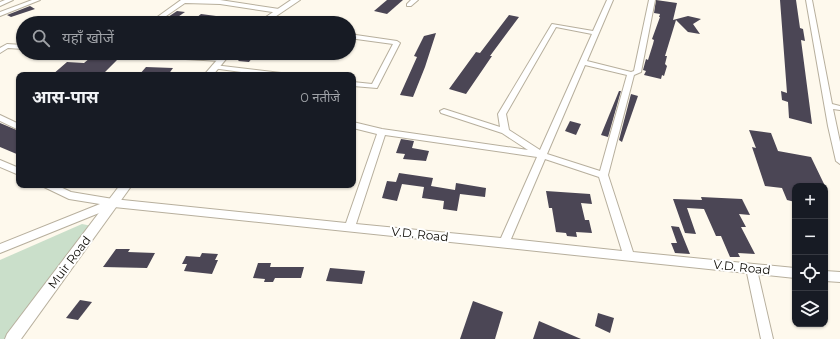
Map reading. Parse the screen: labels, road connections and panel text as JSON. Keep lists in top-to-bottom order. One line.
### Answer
{"streets":{"main road":["Muir Road"],"street":["V.D. Road"]},"crossings":[["V.D. Road","Muir Road"]],"page":{"search":"यहाँ खोजें","heading":["आस-पास","0 नतीजे"],"map_buttons":["+","−"]}}
